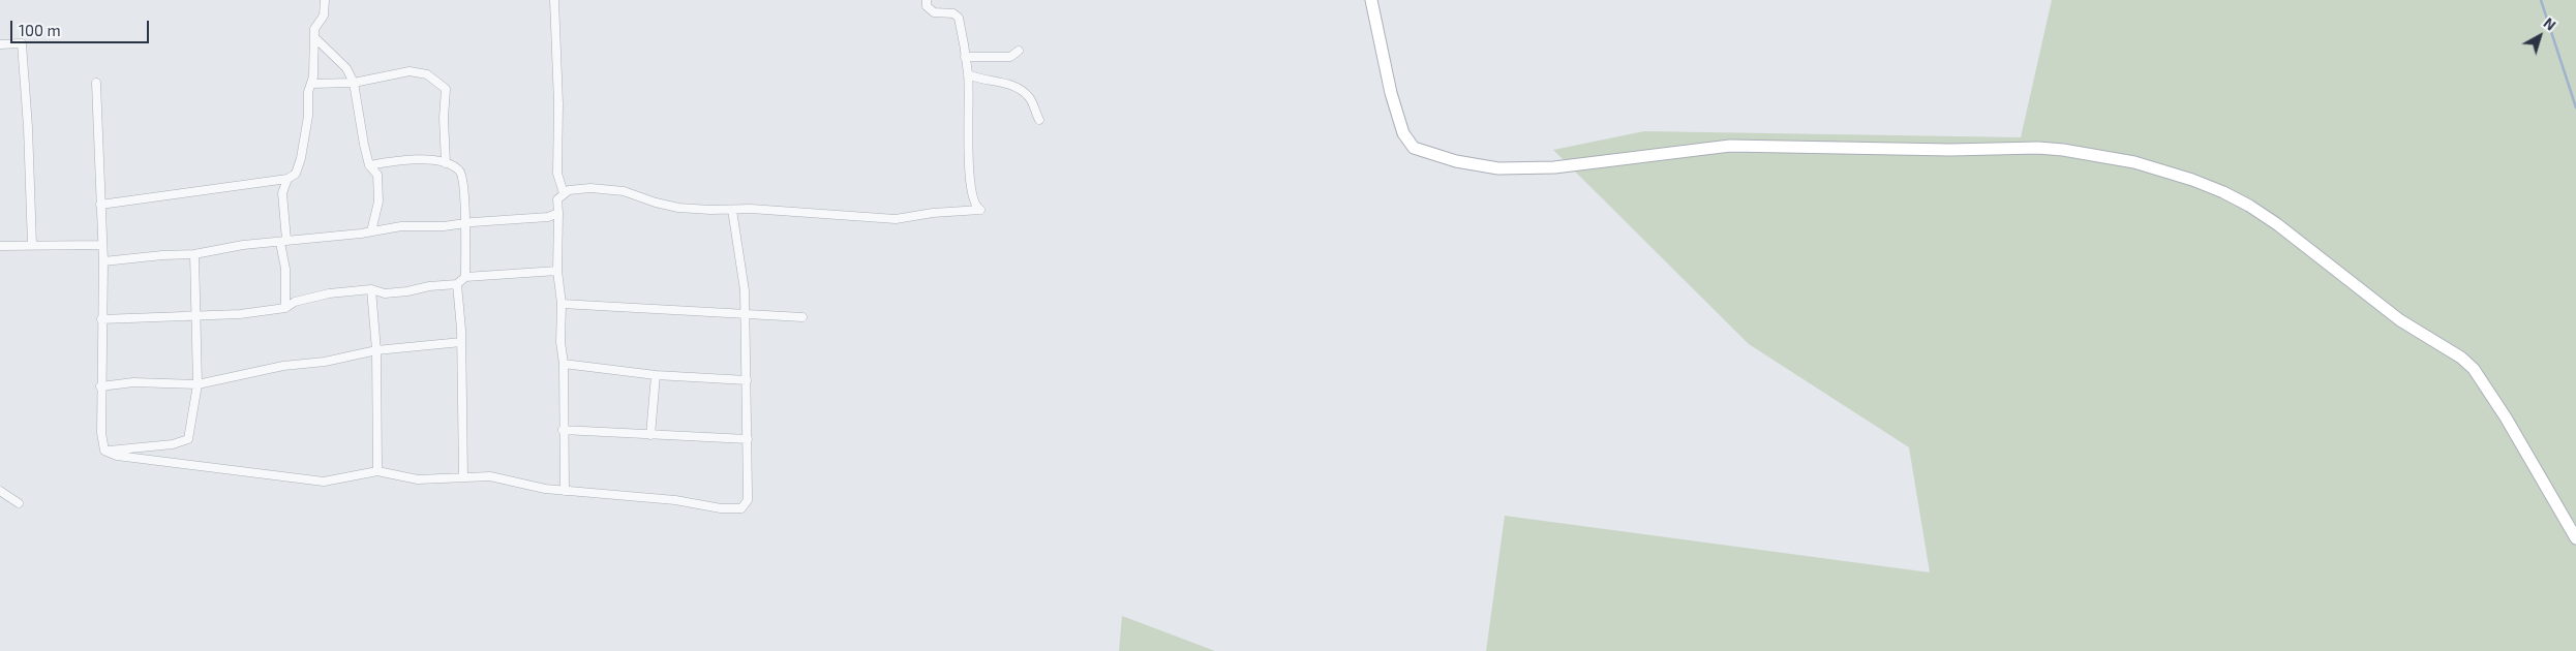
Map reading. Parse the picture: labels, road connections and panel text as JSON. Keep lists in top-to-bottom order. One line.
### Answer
{"scale_bar":"100 m","north":"top right"}
